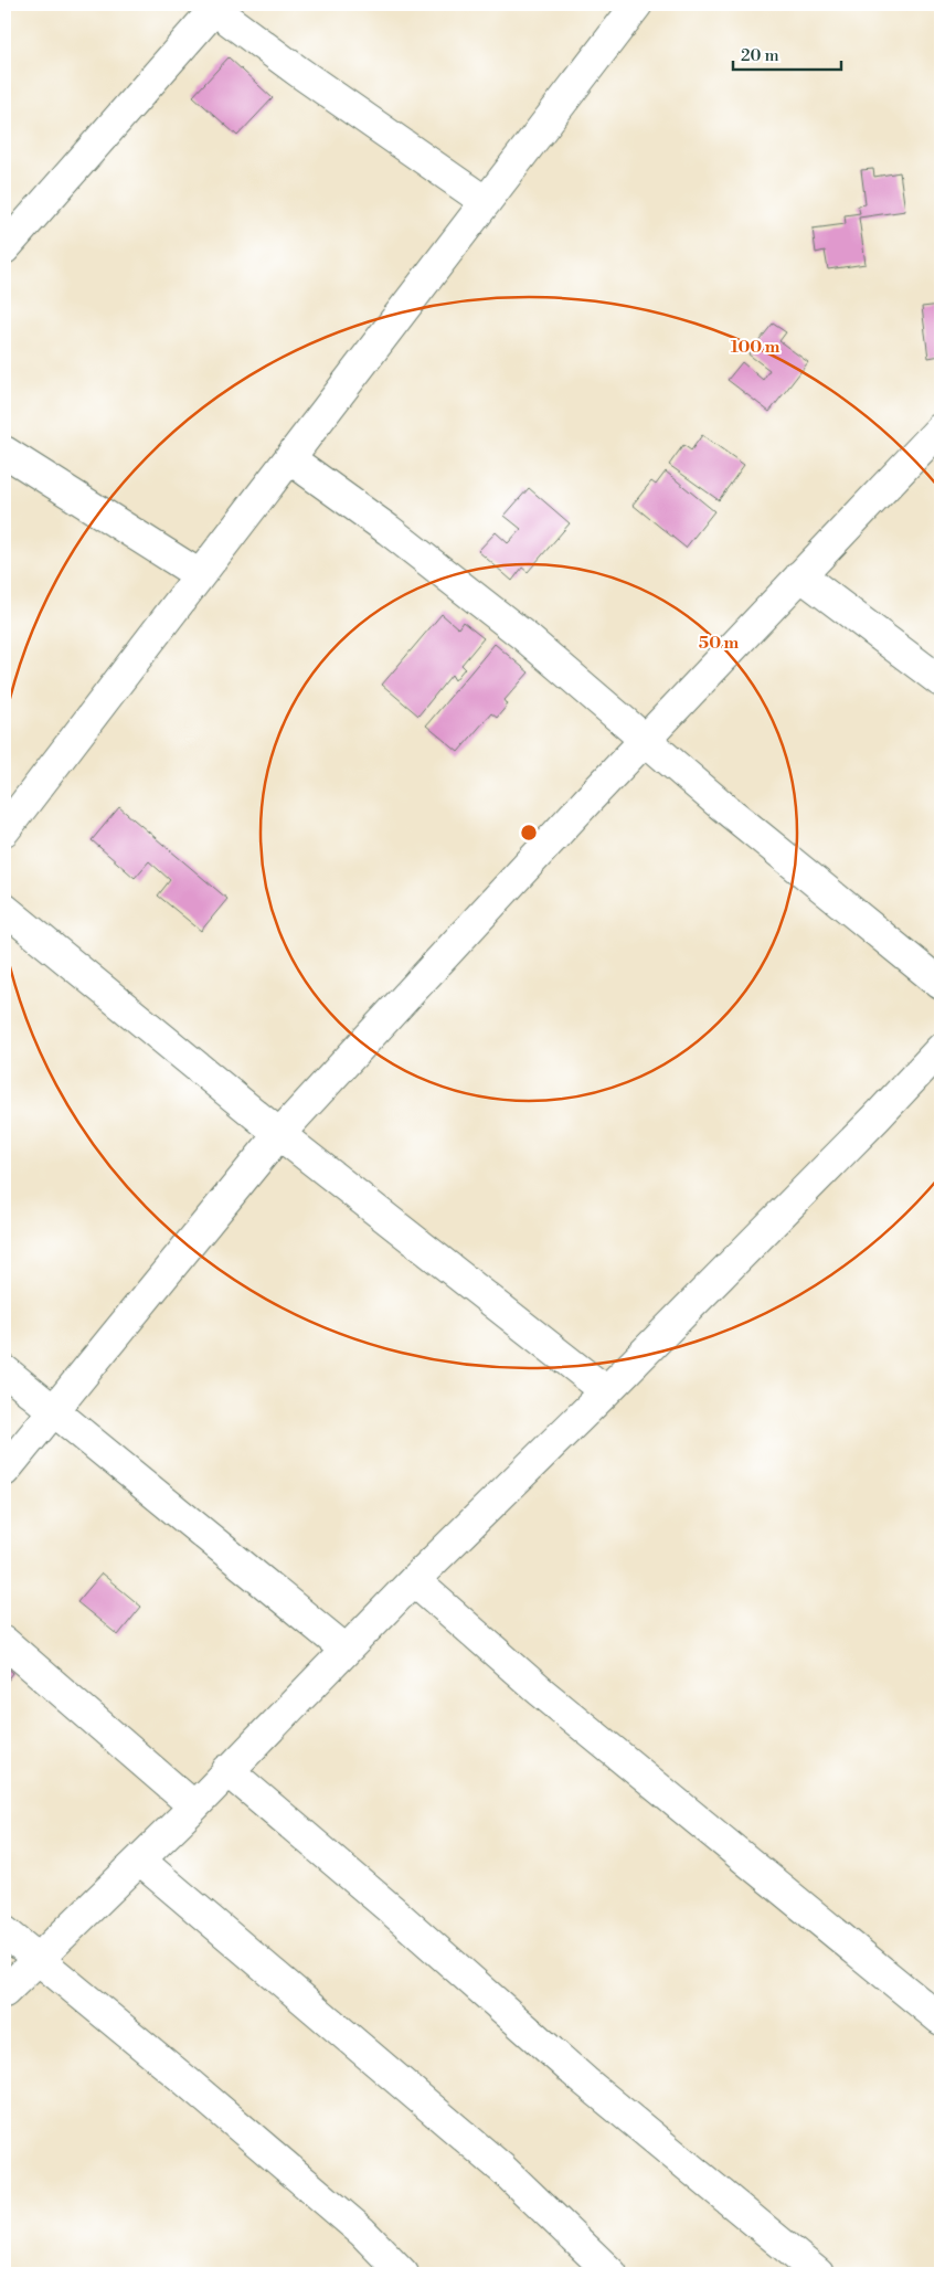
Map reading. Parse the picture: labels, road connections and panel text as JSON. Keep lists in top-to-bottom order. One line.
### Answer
{"scale_bar":"20 m","rings":["100 m","50 m"]}
